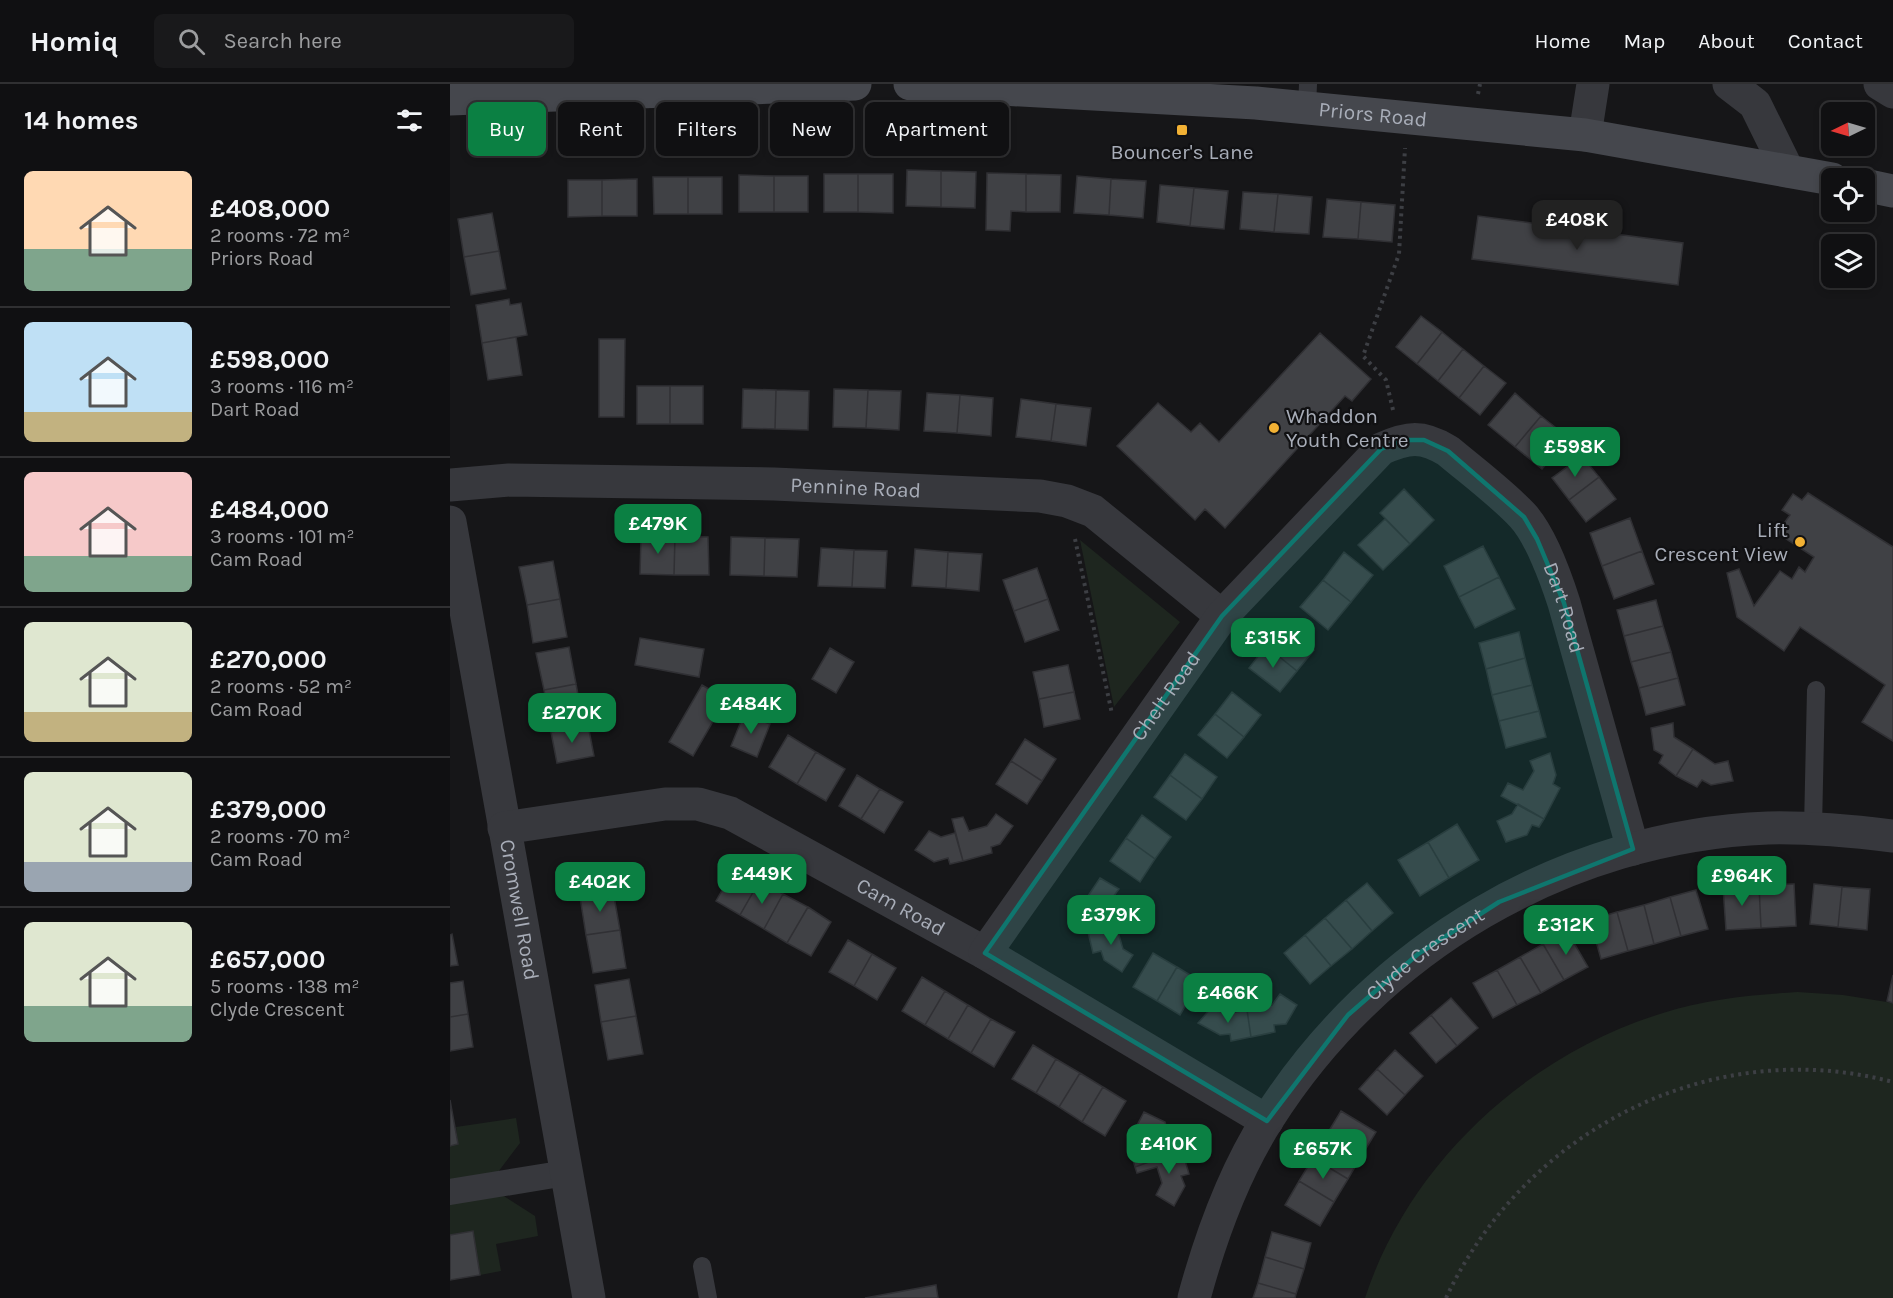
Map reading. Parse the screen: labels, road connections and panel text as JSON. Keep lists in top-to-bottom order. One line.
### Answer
{"streets":{"main road":["Priors Road"],"street":["Pennine Road","Dart Road","Chelt Road","Cam Road","Cromwell Road","Clyde Crescent"]},"crossings":[["Pennine Road","Chelt Road"],["Dart Road","Chelt Road"],["Dart Road","Clyde Crescent"],["Chelt Road","Cam Road"],["Cam Road","Cromwell Road"],["Cam Road","Clyde Crescent"]],"places":{"transit":["Bouncer's Lane"],"other":["Whaddon Youth Centre","Lift Crescent View"]},"north":"left","page":{"header":"Homiq","search":"Search here","nav":["Home","Map","About","Contact"],"heading":"14 homes","chip":["Buy","Rent","Filters","New","Apartment"],"list":[{"name":"£408,000","note":"2 rooms · 72 m² · Priors Road"},{"name":"£598,000","note":"3 rooms · 116 m² · Dart Road"},{"name":"£484,000","note":"3 rooms · 101 m² · Cam Road"},{"name":"£270,000","note":"2 rooms · 52 m² · Cam Road"},{"name":"£379,000","note":"2 rooms · 70 m² · Cam Road"},{"name":"£657,000","note":"5 rooms · 138 m² · Clyde Crescent"}],"price":["£408K","£598K","£479K","£315K","£484K","£270K","£449K","£964K","£402K","£379K","£312K","£466K","£410K","£657K"]}}
